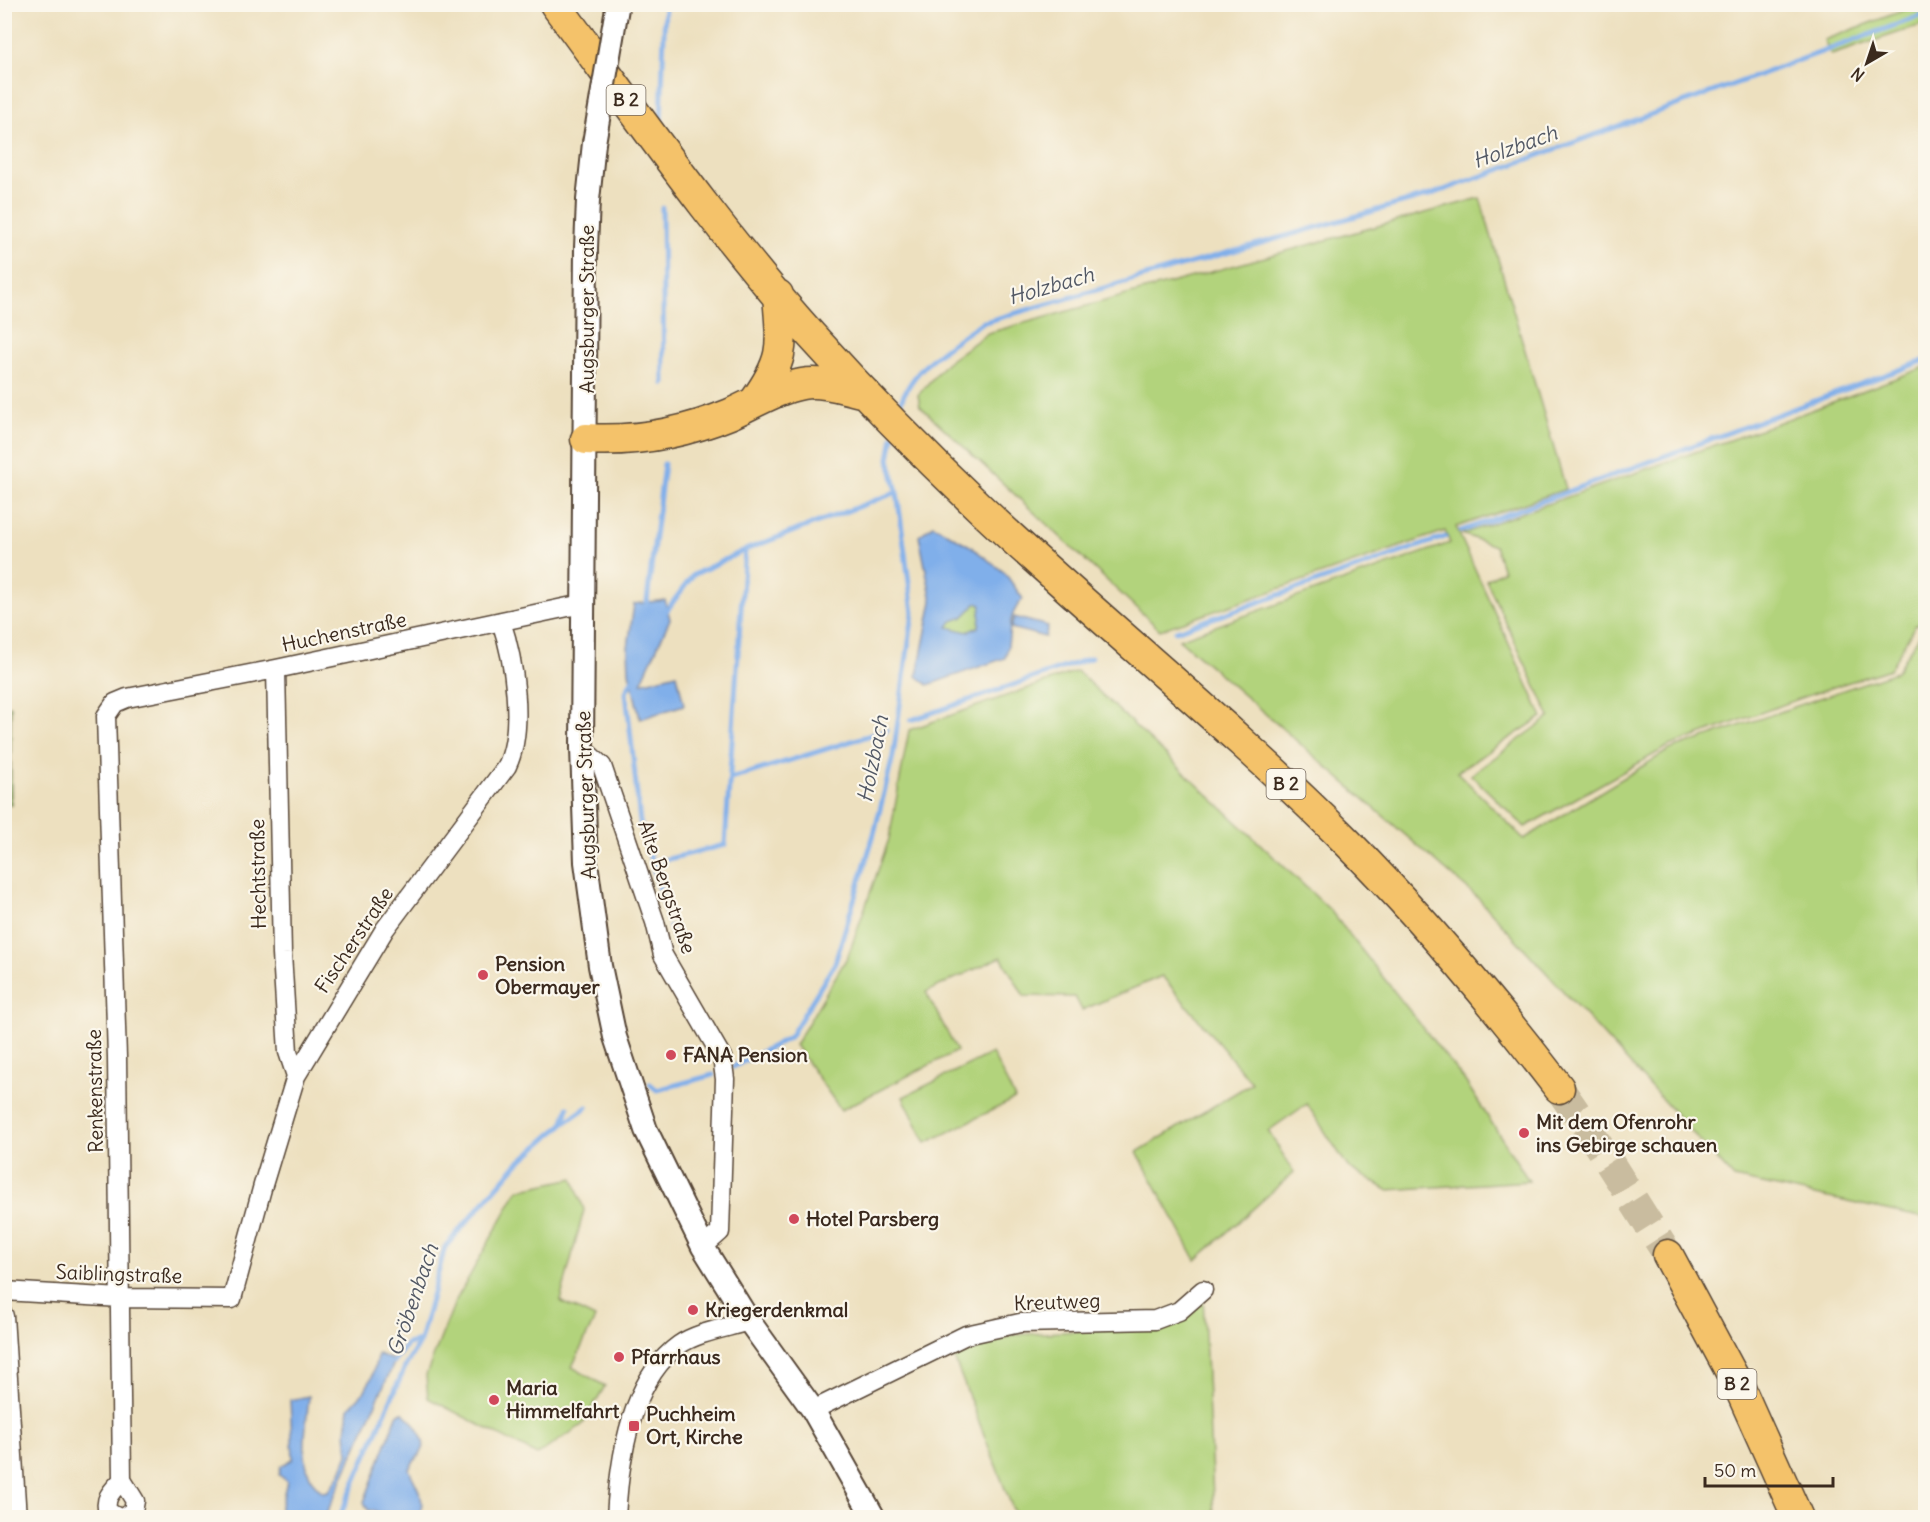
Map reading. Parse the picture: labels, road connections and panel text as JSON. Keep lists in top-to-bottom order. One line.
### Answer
{"streets":{"main road":["B 2"],"street":["Augsburger Straße","Huchenstraße","Hechtstraße","Alte Bergstraße","Fischerstraße","Renkenstraße","Saiblingstraße","Kreutweg"]},"crossings":[["Augsburger Straße","Huchenstraße"],["Augsburger Straße","Alte Bergstraße"],["Augsburger Straße","Kreutweg"],["Huchenstraße","Hechtstraße"],["Huchenstraße","Fischerstraße"],["Huchenstraße","Renkenstraße"],["Hechtstraße","Fischerstraße"],["Fischerstraße","Saiblingstraße"],["Renkenstraße","Saiblingstraße"]],"water":["Holzbach","Gröbenbach"],"places":{"other":["Pension Obermayer","FANA Pension","Mit dem Ofenrohr ins Gebirge schauen","Hotel Parsberg","Kriegerdenkmal","Pfarrhaus","Maria Himmelfahrt"],"transit":["Puchheim Ort, Kirche"]},"scale_bar":"50 m","north":"bottom left"}
